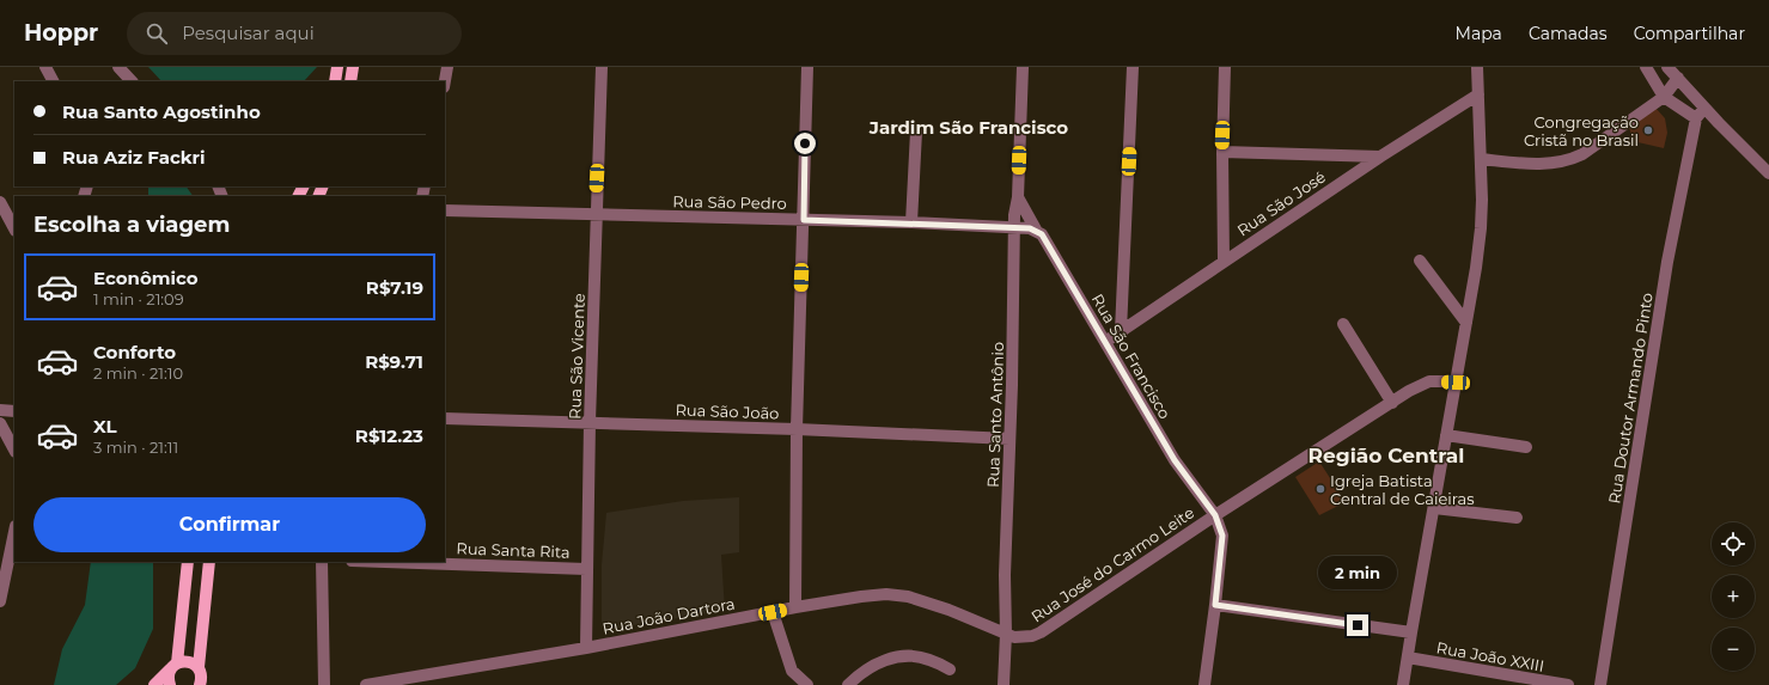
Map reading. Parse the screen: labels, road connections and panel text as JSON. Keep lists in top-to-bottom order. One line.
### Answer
{"streets":{"street":["Rua São Pedro","Rua São José","Rua São Vicente","Rua São Francisco","Rua Doutor Armando Pinto","Rua São João","Rua Santo Antônio","Rua Santa Rita","Rua José do Carmo Leite","Rua João Dartora","Rua João XXIII"]},"crossings":[["Rua São Pedro","Rua São Vicente"],["Rua São Pedro","Rua Santo Antônio"],["Rua São José","Rua São Francisco"],["Rua São Vicente","Rua São João"],["Rua São Vicente","Rua Santa Rita"],["Rua São Vicente","Rua João Dartora"],["Rua São Francisco","Rua José do Carmo Leite"],["Rua São João","Rua Santo Antônio"],["Rua Santo Antônio","Rua José do Carmo Leite"],["Rua Santo Antônio","Rua João Dartora"],["Rua José do Carmo Leite","Rua João Dartora"]],"districts":["Jardim São Francisco","Região Central"],"places":["Congregação Cristã no Brasil","Igreja Batista Central de Caieiras"],"page":{"header":"Hoppr","search":"Pesquisar aqui","nav":["Mapa","Camadas","Compartilhar"],"banner":["Rua Santo Agostinho","Rua Aziz Fackri"],"heading":"Escolha a viagem","list":[{"name":"Econômico","note":"1 min · 21:09","value":"R$7.19"},{"name":"Conforto","note":"2 min · 21:10","value":"R$9.71"},{"name":"XL","note":"3 min · 21:11","value":"R$12.23"}],"buttons":"Confirmar","map_buttons":["+","−"],"bubble":"2 min"}}
